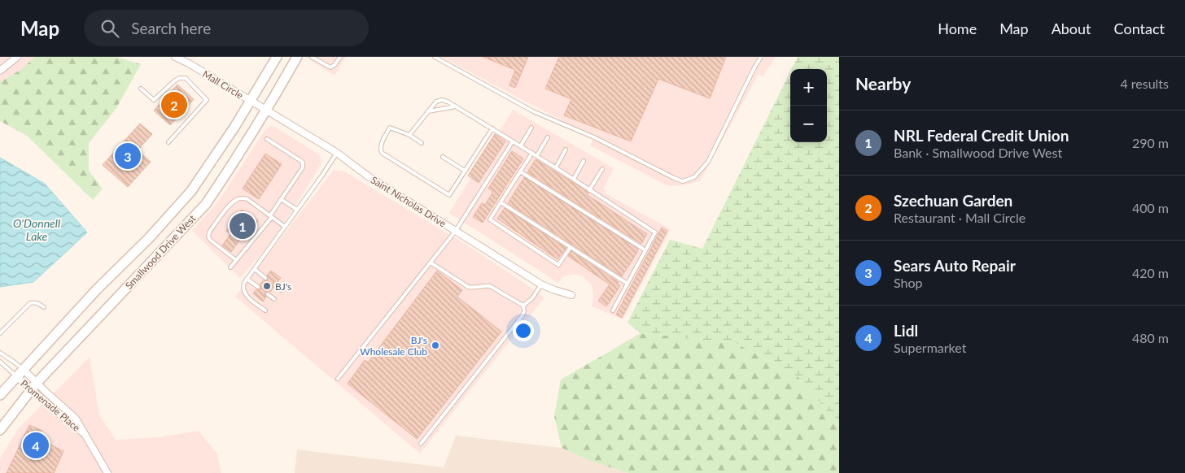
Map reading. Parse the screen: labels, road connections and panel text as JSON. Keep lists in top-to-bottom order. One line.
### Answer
{"streets":{"main road":["Smallwood Drive West"],"street":["Mall Circle","Saint Nicholas Drive","Promenade Place"]},"crossings":[["Mall Circle","Saint Nicholas Drive"],["Mall Circle","Smallwood Drive West"],["Saint Nicholas Drive","Smallwood Drive West"],["Smallwood Drive West","Promenade Place"]],"water":["O'Donnell Lake"],"places":["BJ's","BJ's Wholesale Club"],"page":{"header":"Map","search":"Search here","nav":["Home","Map","About","Contact"],"heading":["Nearby","4 results"],"map_buttons":["+","−"],"pins":["2","3","1","4"],"list":[{"mark":"1","name":"NRL Federal Credit Union","note":"Bank · Smallwood Drive West","value":"290 m"},{"mark":"2","name":"Szechuan Garden","note":"Restaurant · Mall Circle","value":"400 m"},{"mark":"3","name":"Sears Auto Repair","note":"Shop","value":"420 m"},{"mark":"4","name":"Lidl","note":"Supermarket","value":"480 m"}]}}
